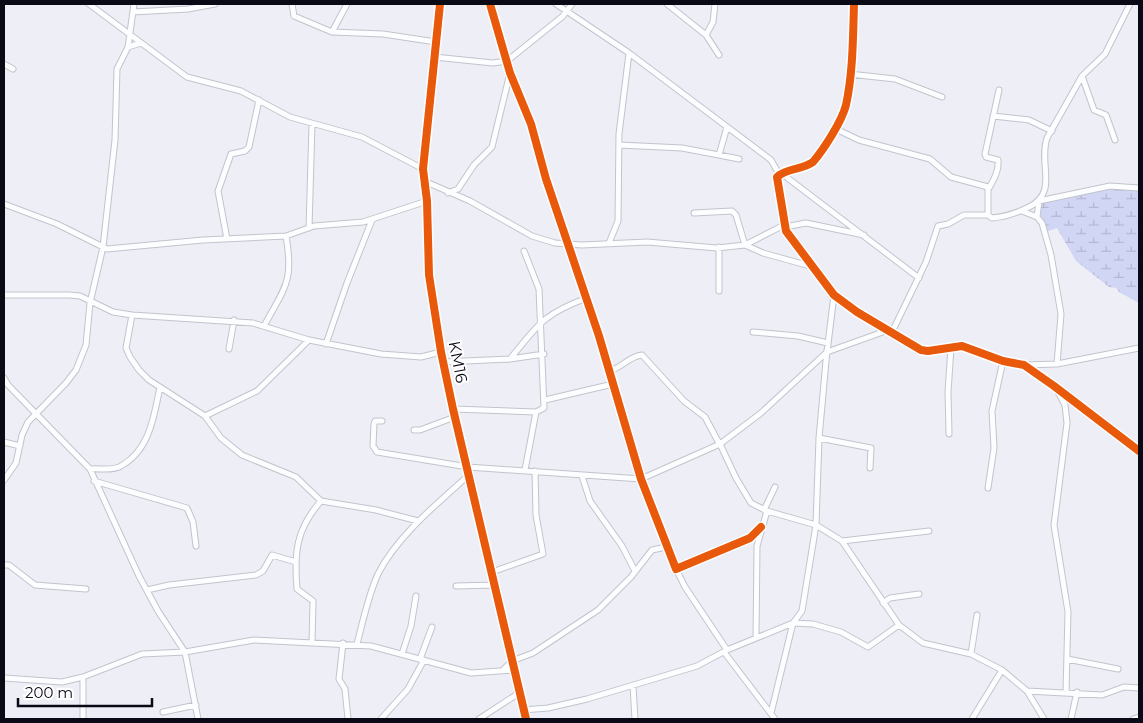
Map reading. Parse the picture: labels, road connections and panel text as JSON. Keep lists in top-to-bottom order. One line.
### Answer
{"streets":{"street":["KM16"]},"scale_bar":"200 m"}
